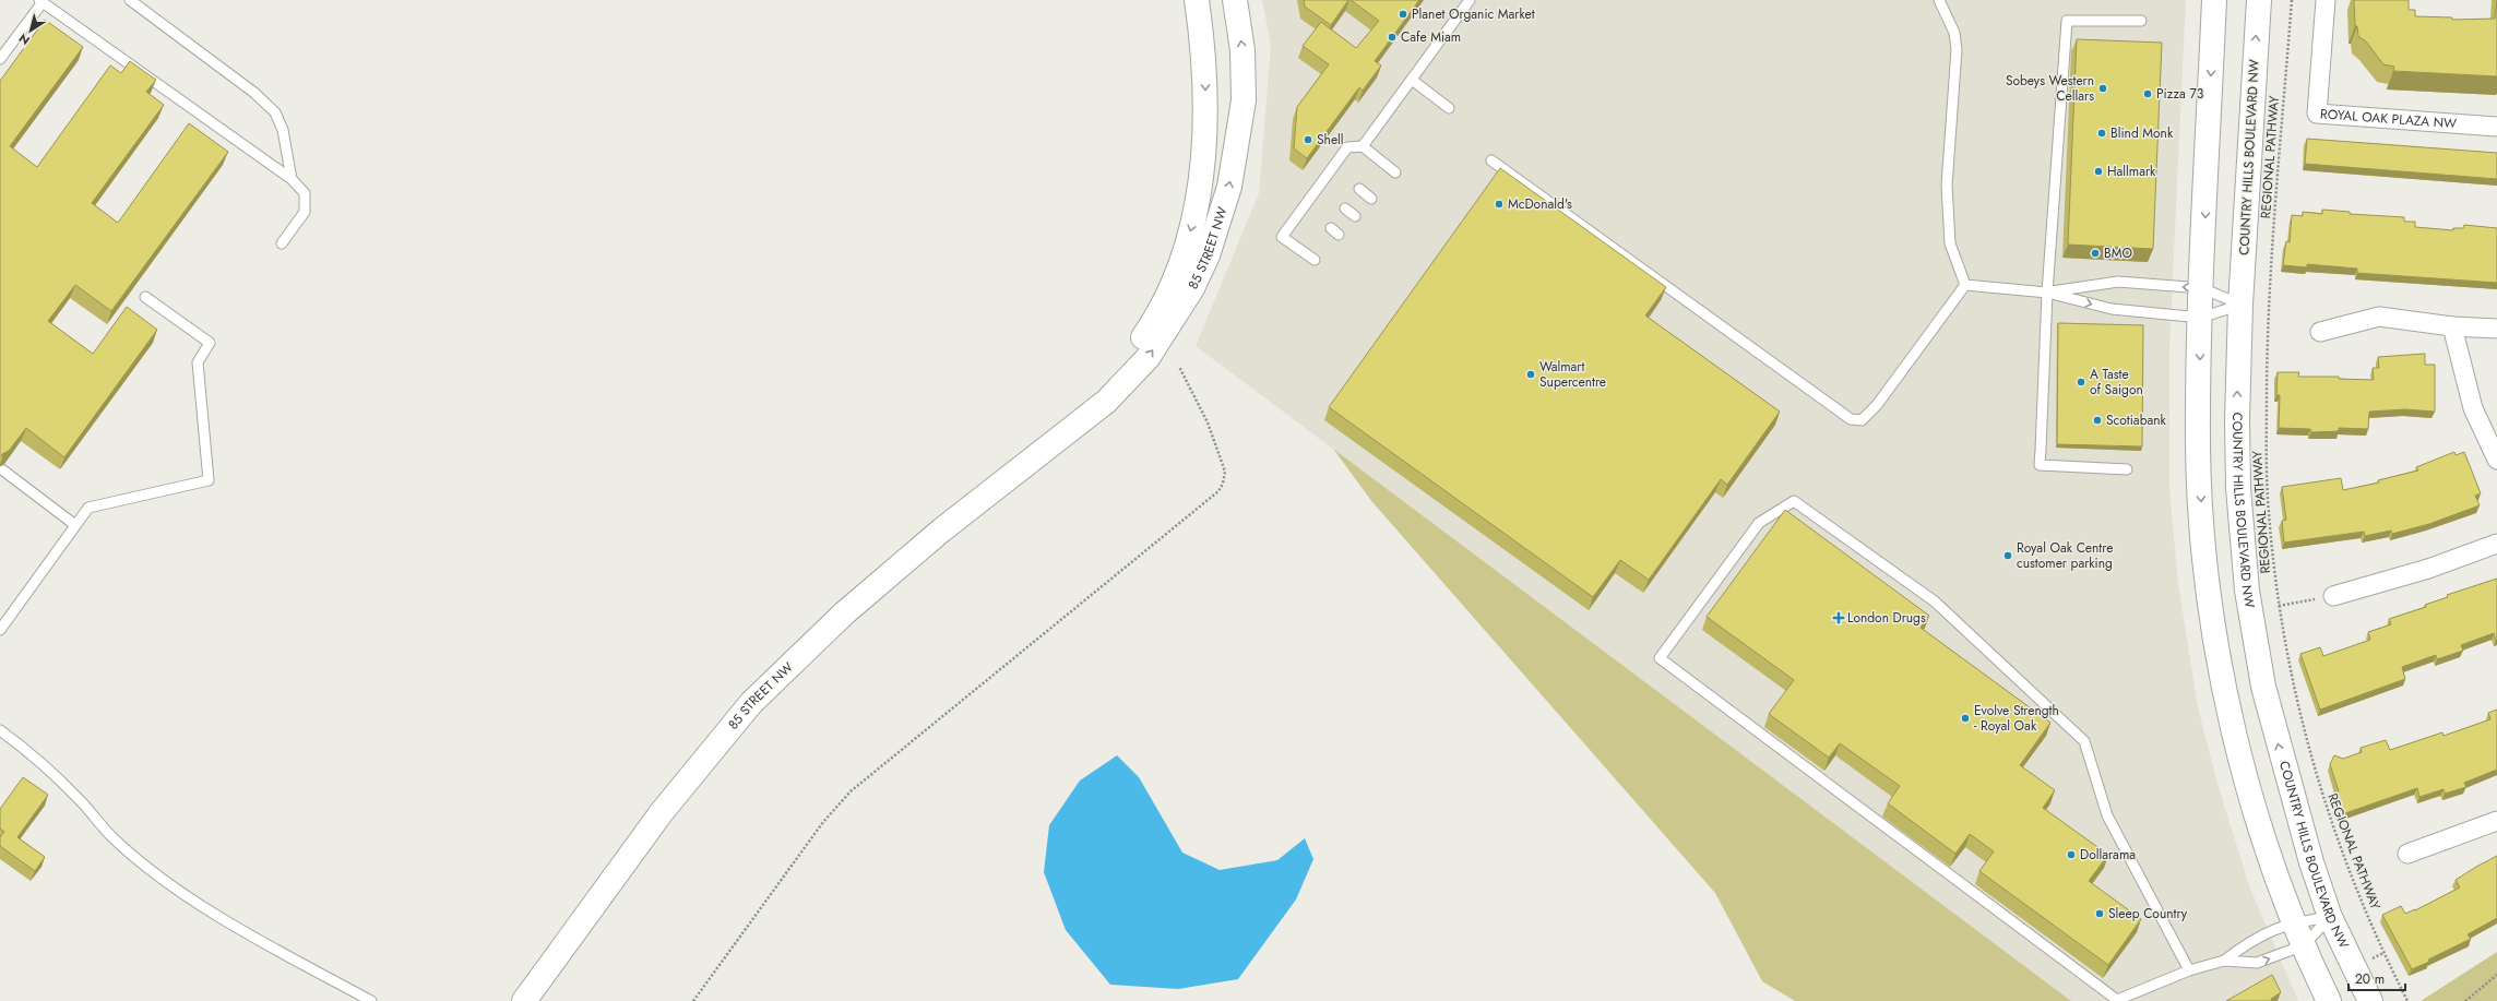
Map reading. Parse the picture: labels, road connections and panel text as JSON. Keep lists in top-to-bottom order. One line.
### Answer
{"streets":{"main road":["COUNTRY HILLS BOULEVARD NW","85 STREET NW"],"street":["ROYAL OAK PLAZA NW"],"path":["REGIONAL PATHWAY"]},"places":{"other":["Planet Organic Market","Cafe Miam","Sobeys Western Cellars","Pizza 73","Blind Monk","Shell","Hallmark","McDonald's","BMO","Walmart Supercentre","A Taste of Saigon","Scotiabank","Royal Oak Centre customer parking","Evolve Strength - Royal Oak","Dollarama","Sleep Country"],"health":["London Drugs"]},"scale_bar":"20 m","north":"bottom left"}
